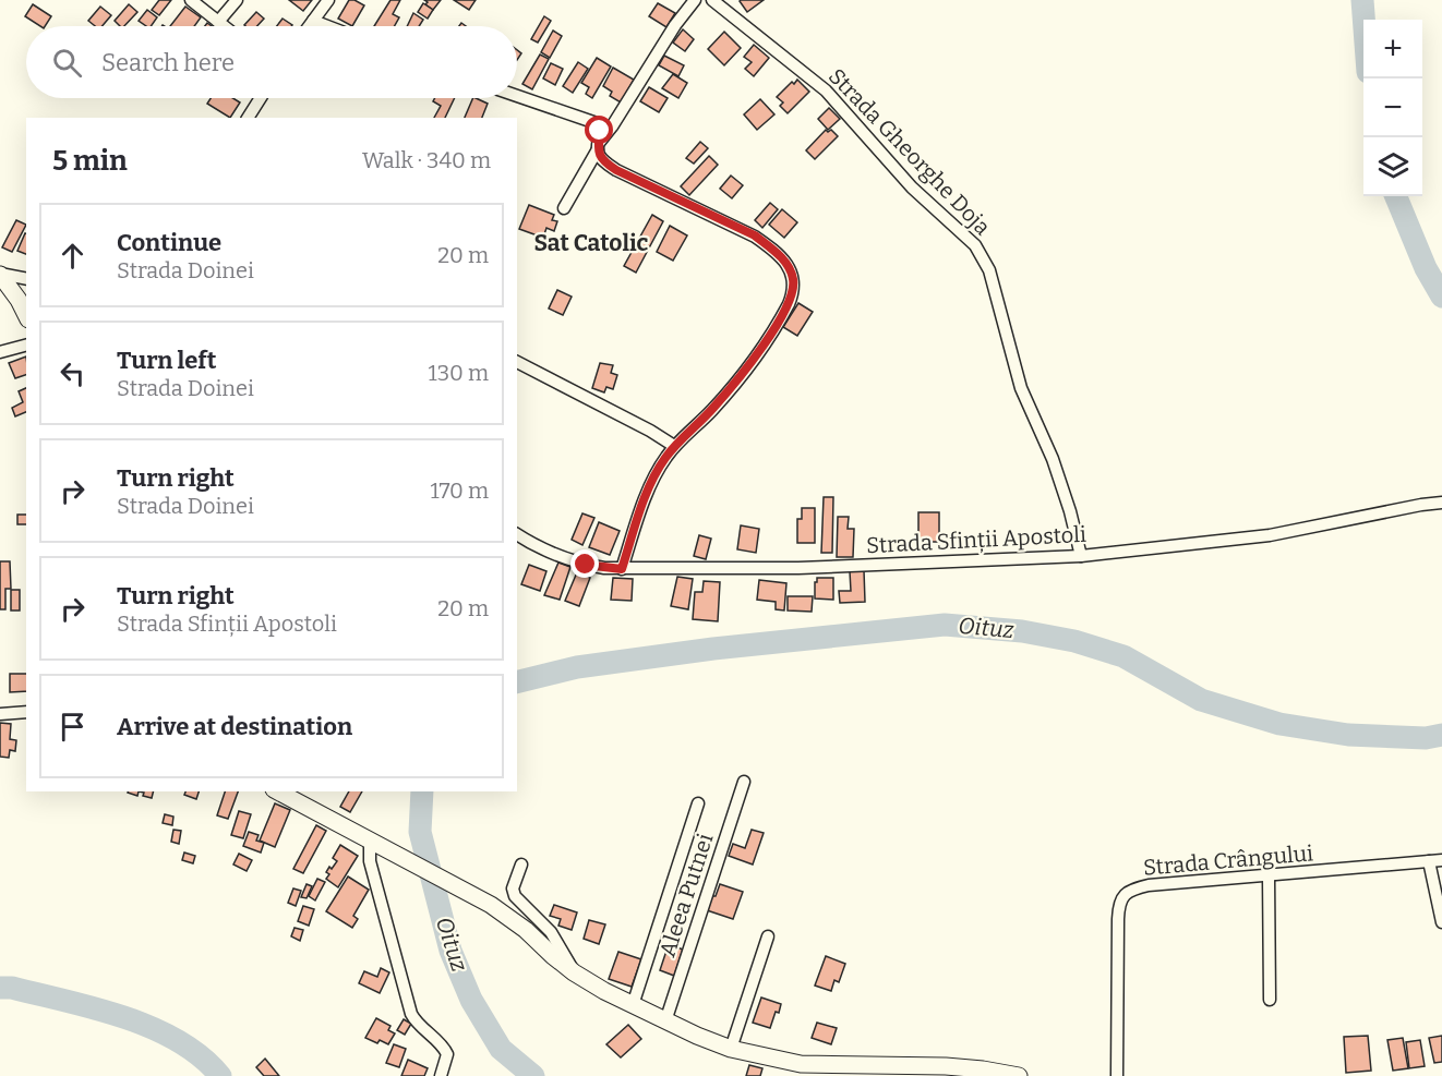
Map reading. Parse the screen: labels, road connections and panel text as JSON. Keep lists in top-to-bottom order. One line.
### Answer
{"streets":{"street":["Strada Gheorghe Doja","Strada Sfinții Apostoli","Strada Crângului","Aleea Putnei"]},"crossings":[["Strada Gheorghe Doja","Strada Sfinții Apostoli"]],"districts":["Sat Catolic"],"water":["Oituz"],"page":{"map_buttons":["+","−"],"search":"Search here","heading":["5 min","Walk · 340 m"],"list":[["Continue","Strada Doinei","20 m"],["Turn left","Strada Doinei","130 m"],["Turn right","Strada Doinei","170 m"],["Turn right","Strada Sfinții Apostoli","20 m"],"Arrive at destination"]}}
